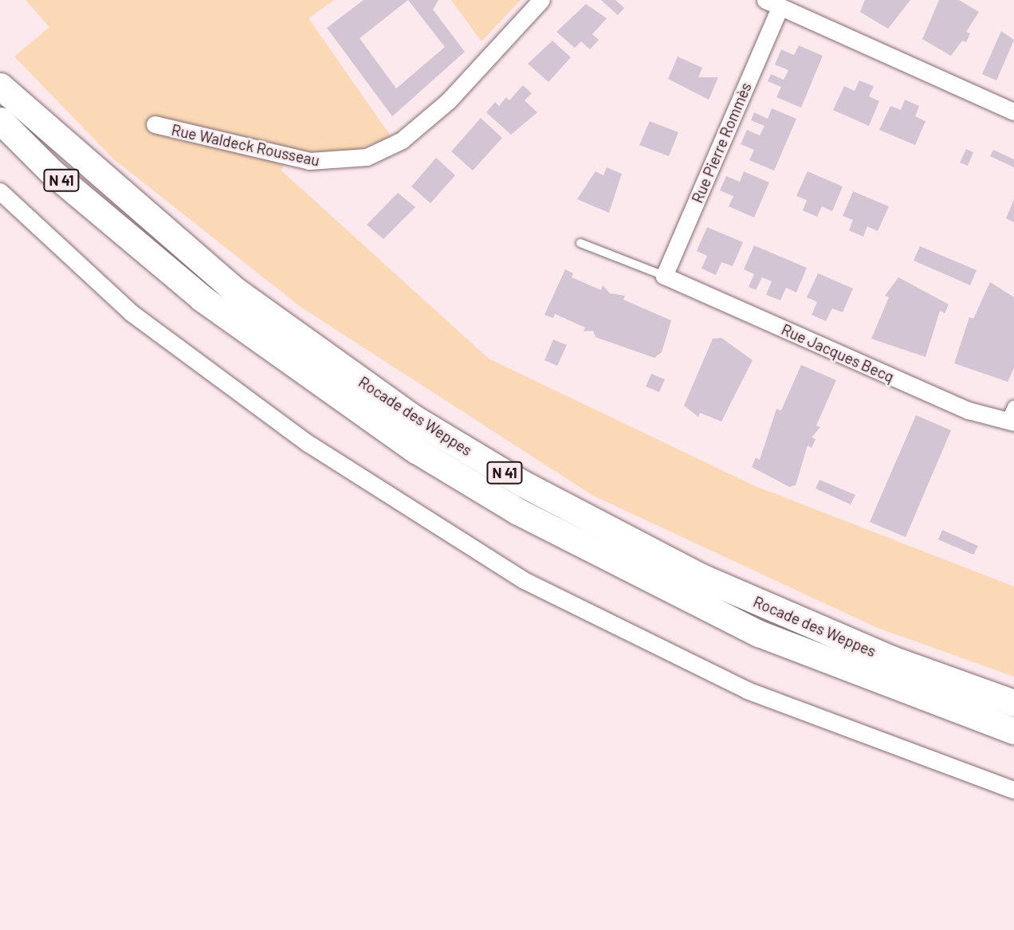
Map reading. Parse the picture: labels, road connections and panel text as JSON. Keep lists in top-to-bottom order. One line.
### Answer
{"streets":{"highway":["N 41","Rocade des Weppes"],"street":["Rue Pierre Rommès","Rue Waldeck Rousseau","Rue Jacques Becq"]},"crossings":[["Rue Pierre Rommès","Rue Jacques Becq"]]}
